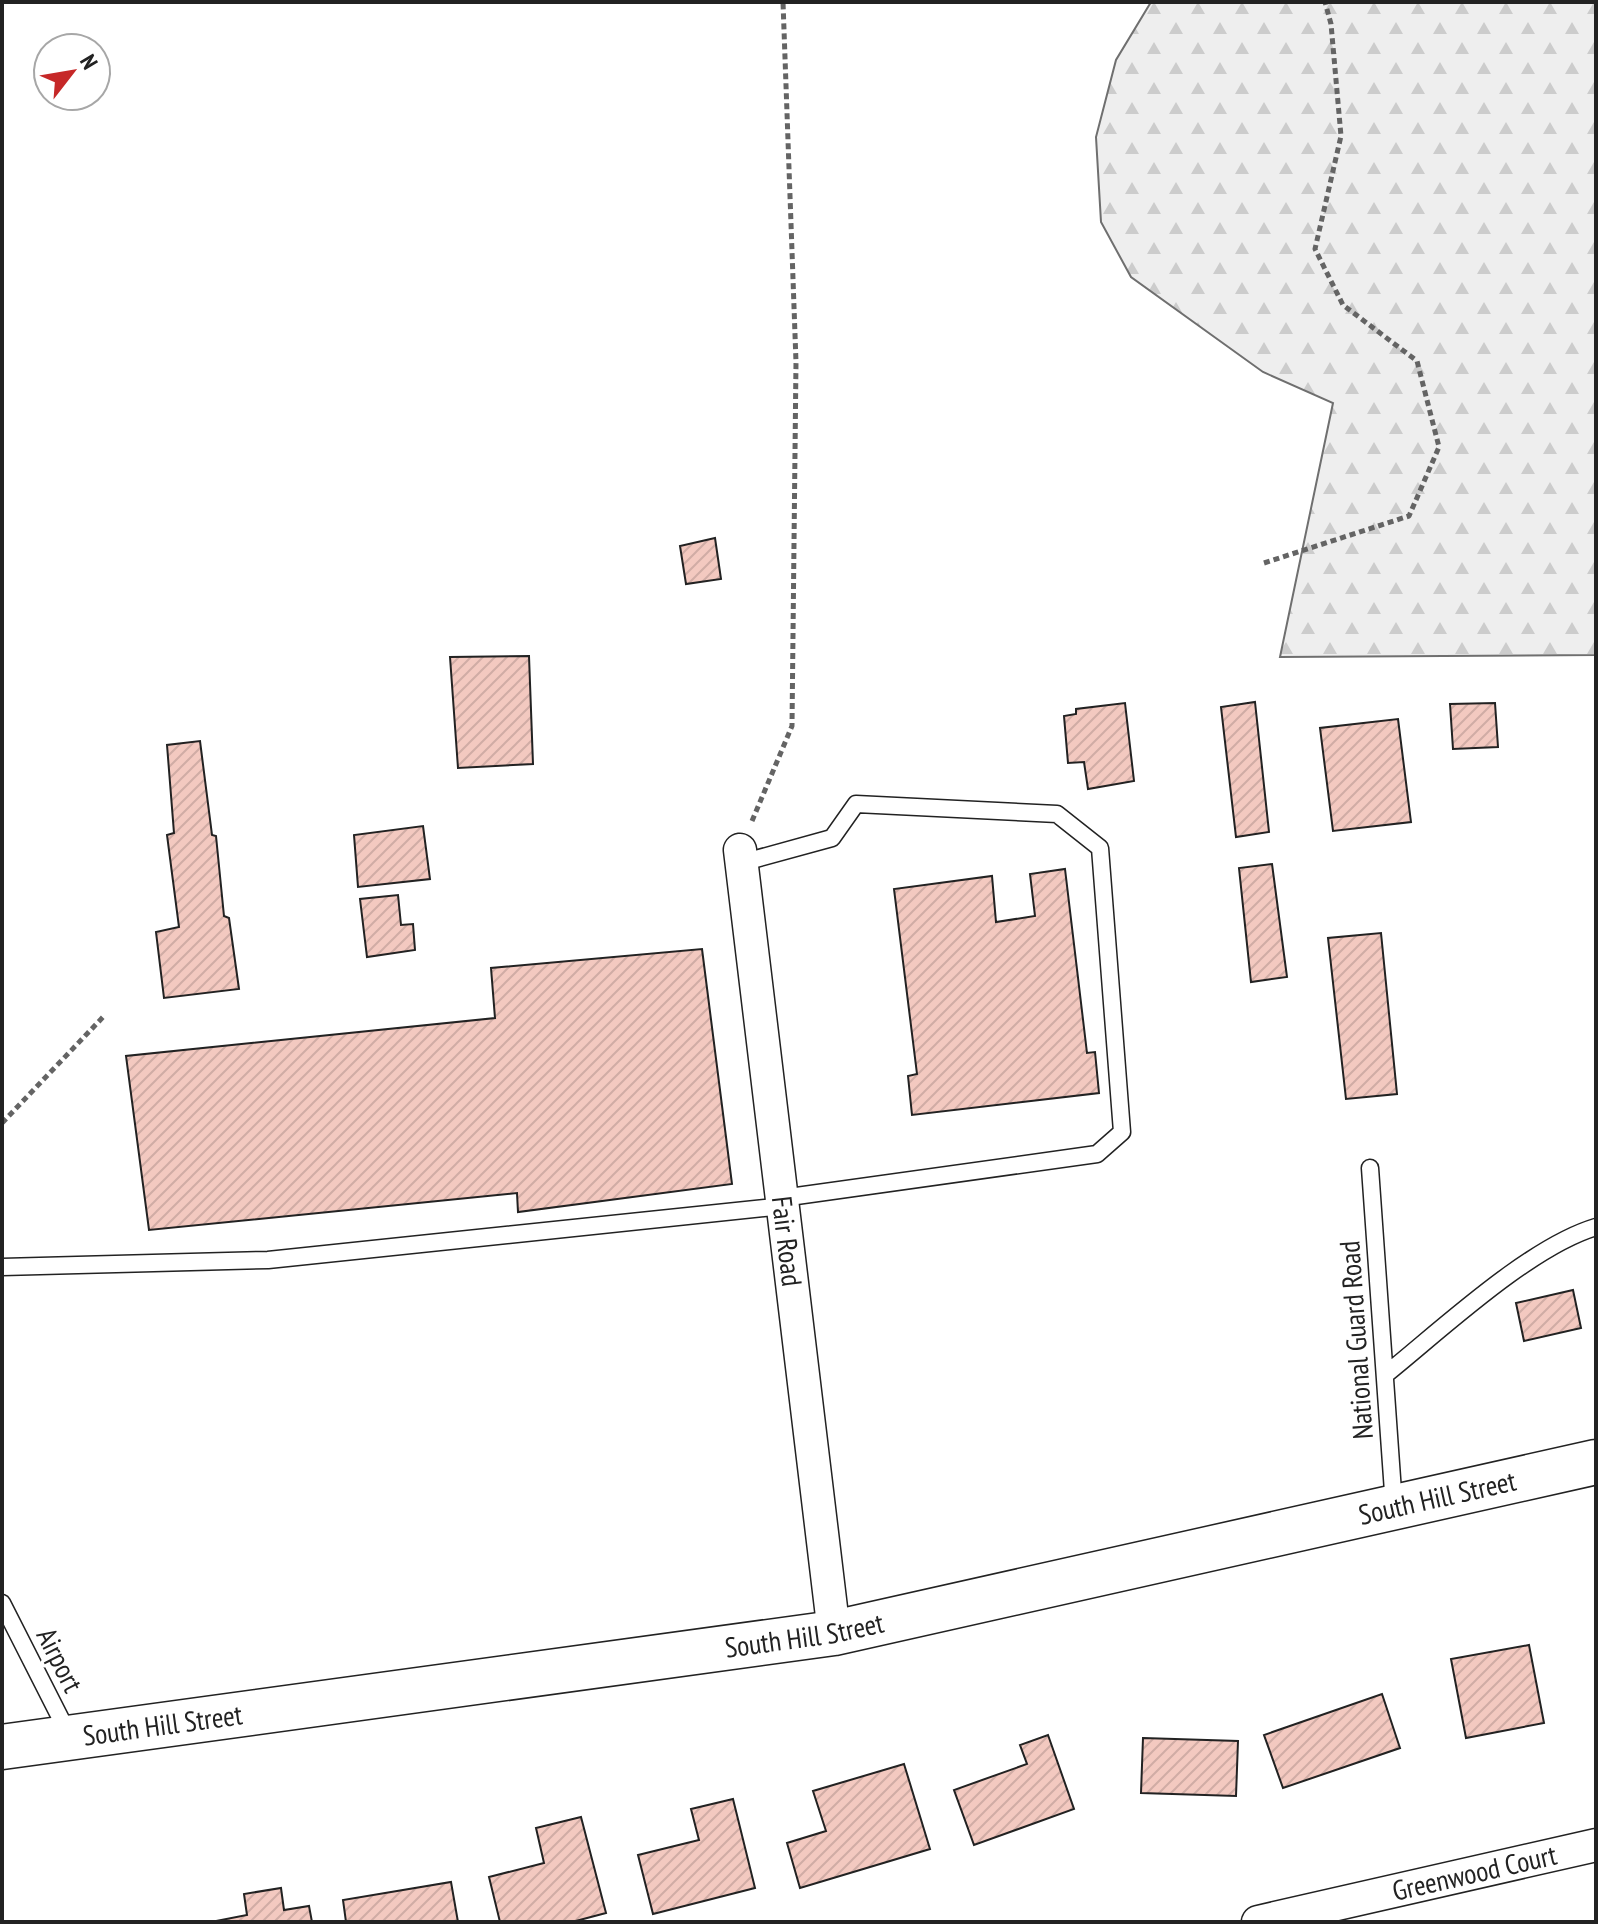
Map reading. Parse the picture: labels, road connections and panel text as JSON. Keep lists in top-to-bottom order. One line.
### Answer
{"streets":{"main road":["South Hill Street"],"street":["Fair Road","Greenwood Court"],"lane":["National Guard Road","Airport"]},"crossings":[["Fair Road","South Hill Street"],["National Guard Road","South Hill Street"],["South Hill Street","Airport"]],"north":"top right"}
